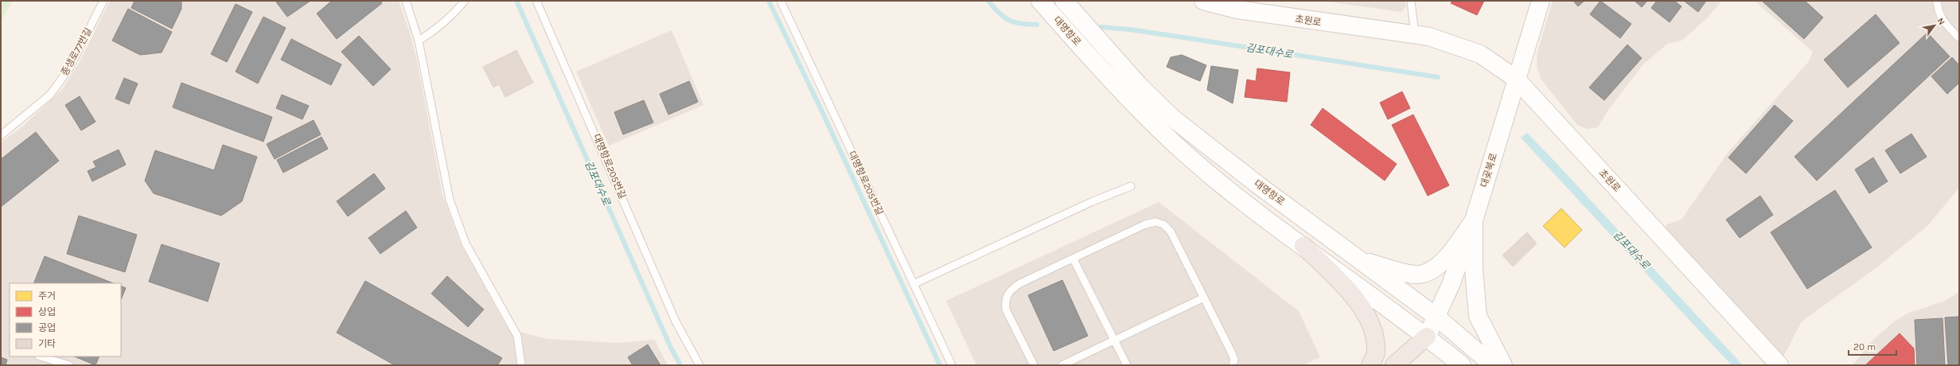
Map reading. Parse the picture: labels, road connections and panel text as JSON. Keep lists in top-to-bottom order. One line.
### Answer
{"streets":{"main road":["초원로","대명항로","대곶북로"],"lane":["종생로77번길","대명항로205번길"]},"crossings":[["초원로","대곶북로"],["대명항로","대곶북로"]],"water":["김포대수로"],"legend":["주거","상업","공업","기타"],"scale_bar":"20 m","north":"top right"}
